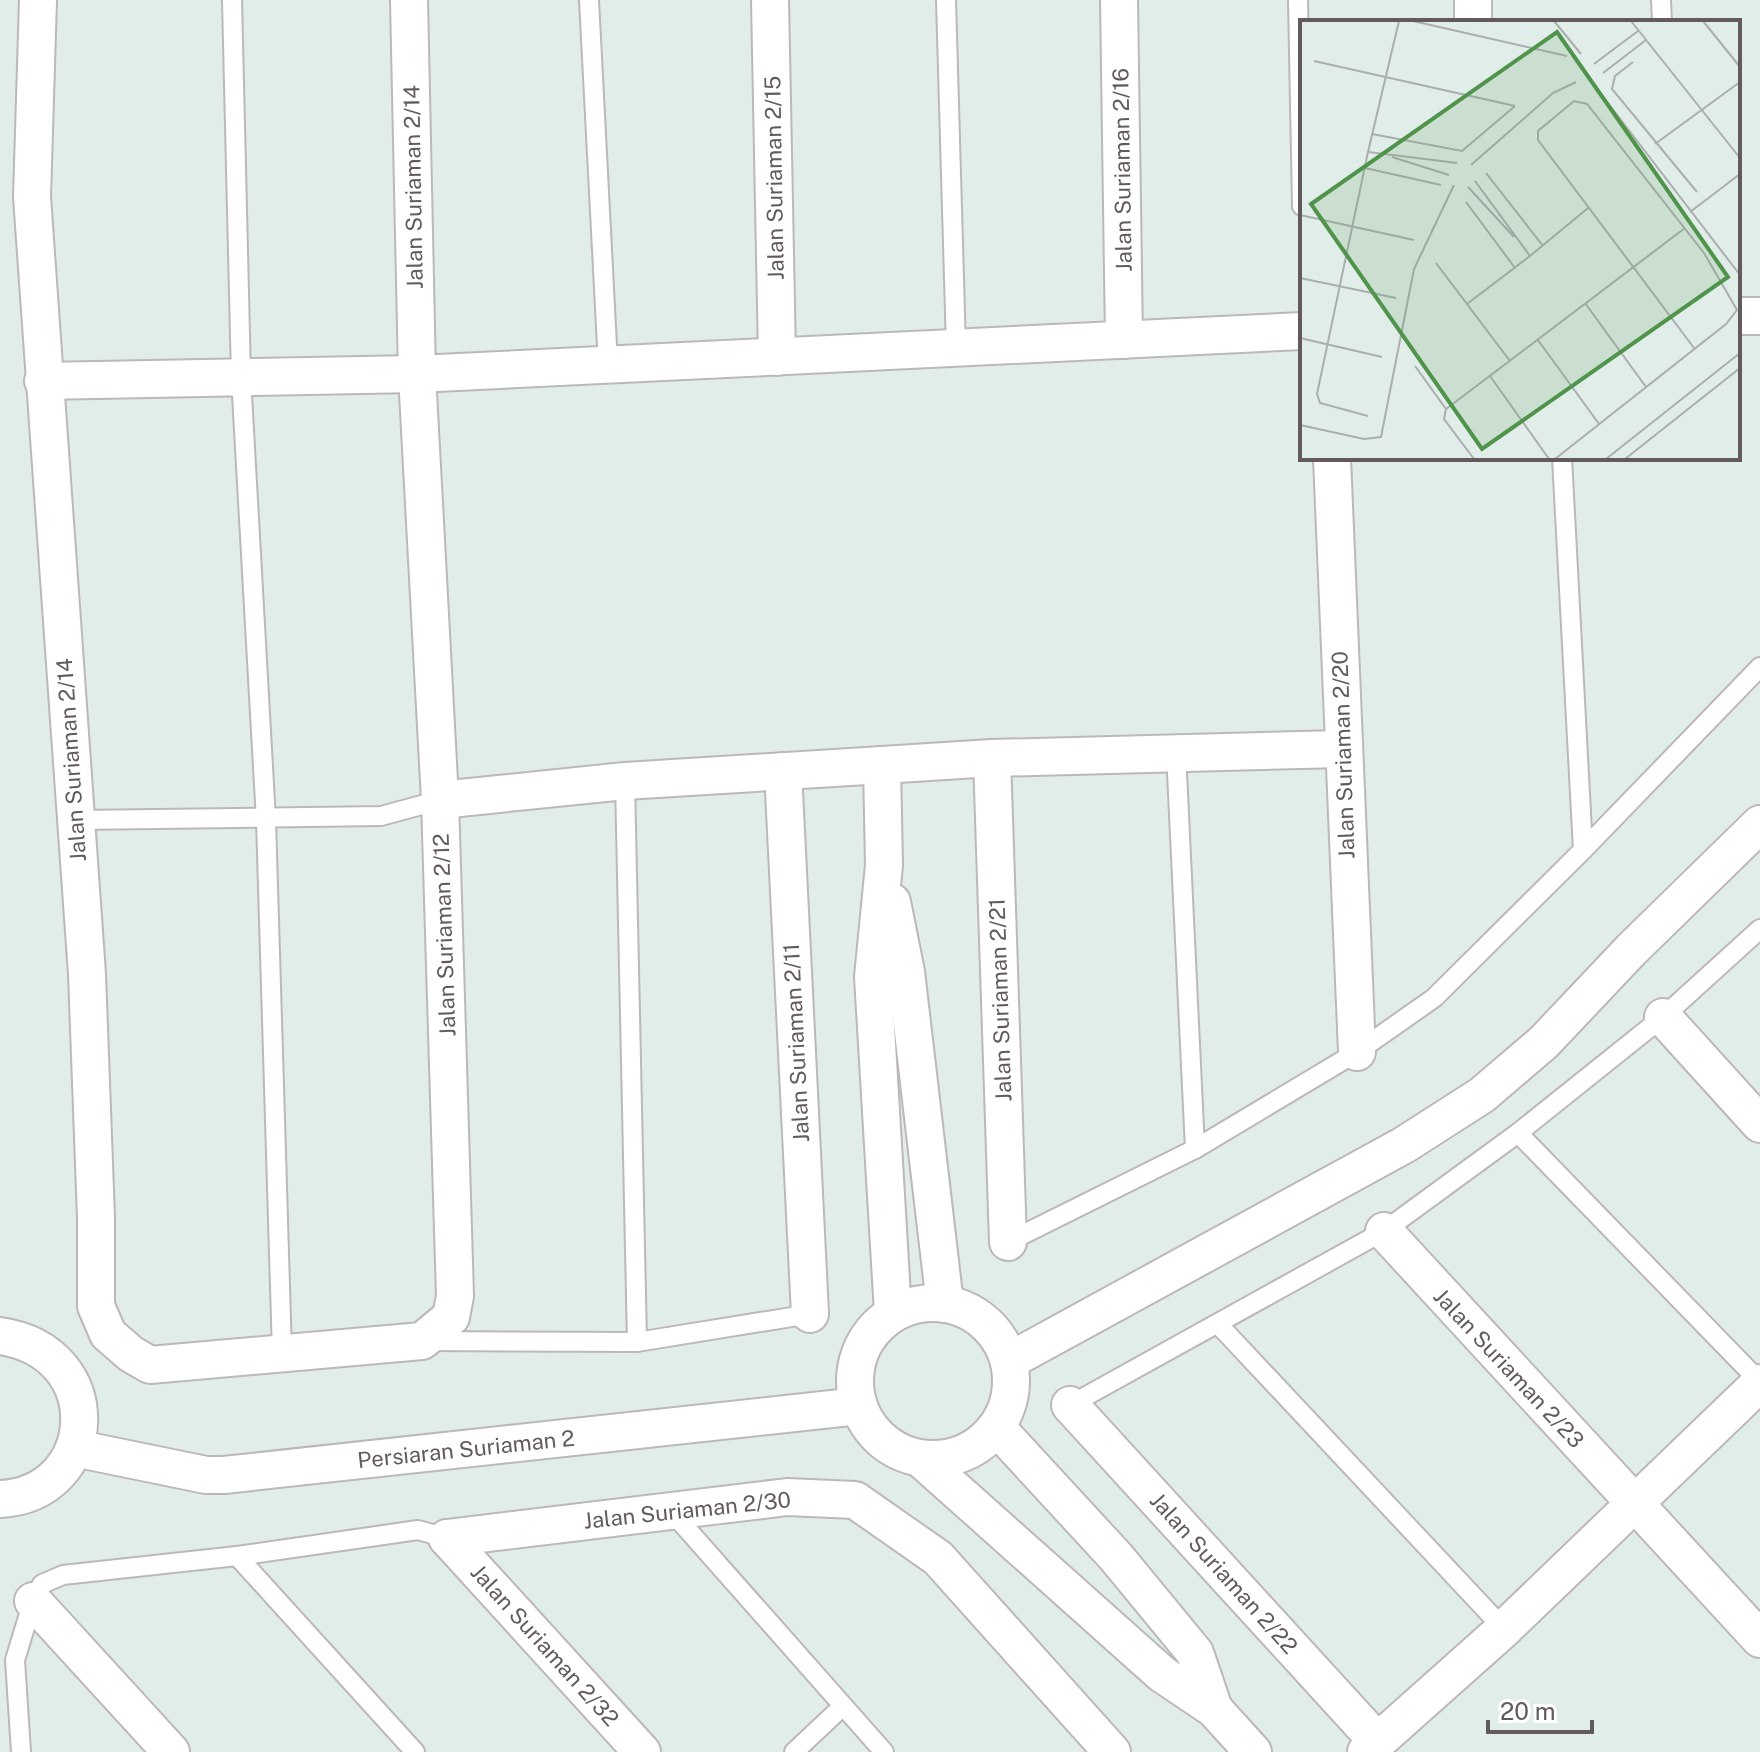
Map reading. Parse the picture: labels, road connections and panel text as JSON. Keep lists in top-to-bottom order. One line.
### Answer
{"streets":{"street":["Jalan Suriaman 2/16","Jalan Suriaman 2/15","Jalan Suriaman 2/14","Jalan Suriaman 2/20","Jalan Suriaman 2/12","Jalan Suriaman 2/21","Jalan Suriaman 2/11","Jalan Suriaman 2/23","Persiaran Suriaman 2","Jalan Suriaman 2/30","Jalan Suriaman 2/22","Jalan Suriaman 2/32"]},"crossings":[["Jalan Suriaman 2/14","Jalan Suriaman 2/12"],["Jalan Suriaman 2/30","Jalan Suriaman 2/32"]],"scale_bar":"20 m"}
